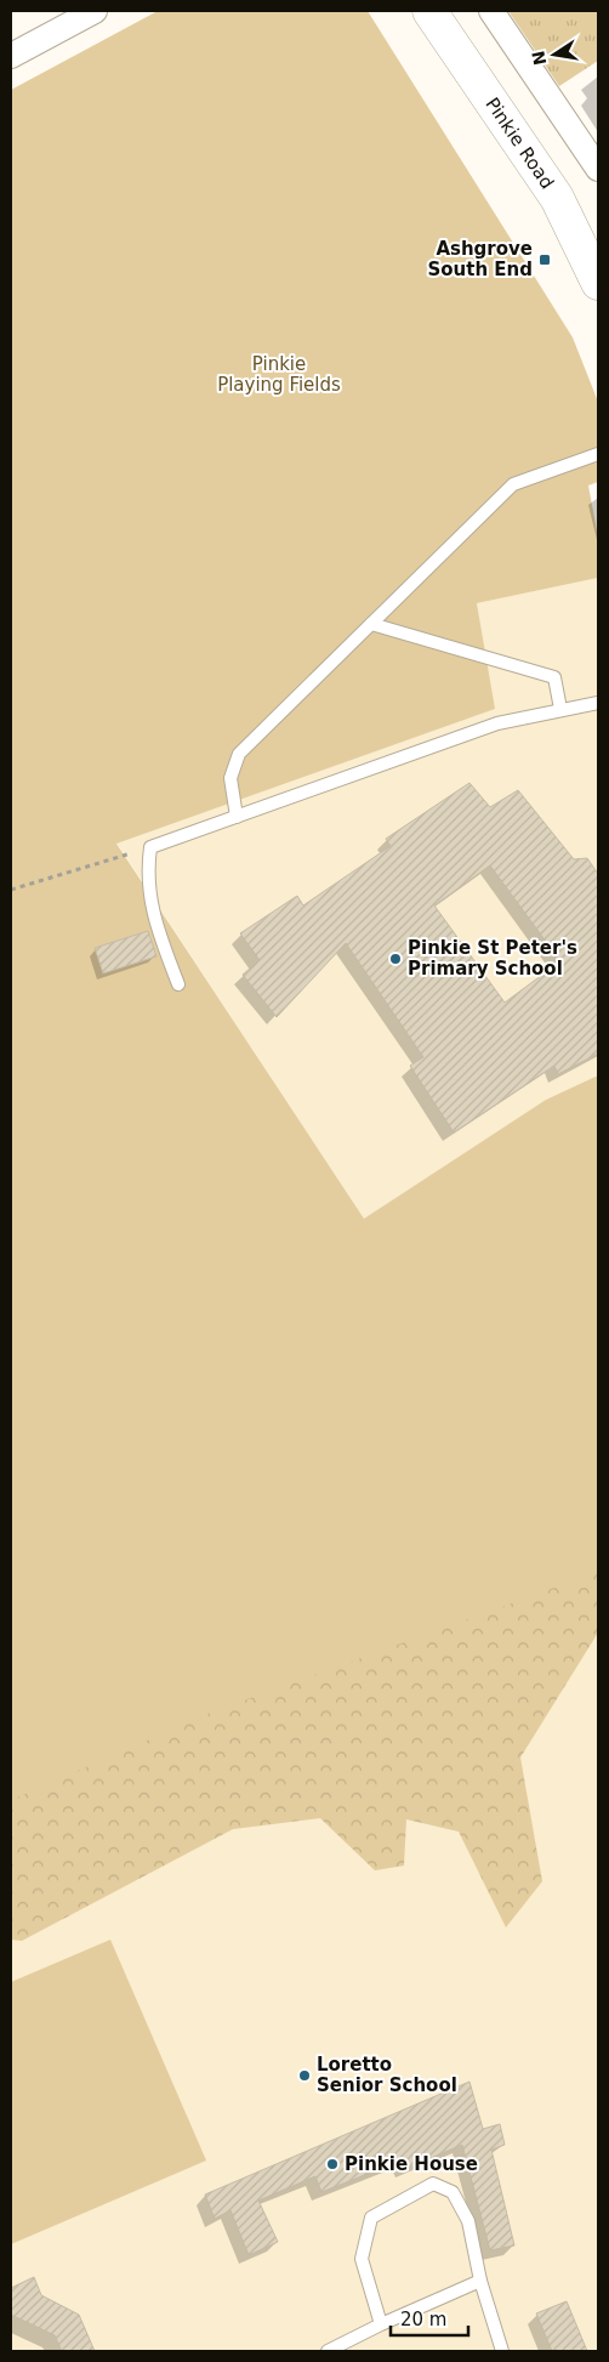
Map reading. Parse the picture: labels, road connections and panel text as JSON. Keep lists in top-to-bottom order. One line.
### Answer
{"streets":{"main road":["Pinkie Road"]},"parks":["Pinkie Playing Fields"],"places":{"transit":["Ashgrove South End"],"other":["Pinkie St Peter's Primary School","Loretto Senior School","Pinkie House"]},"scale_bar":"20 m","north":"left"}
